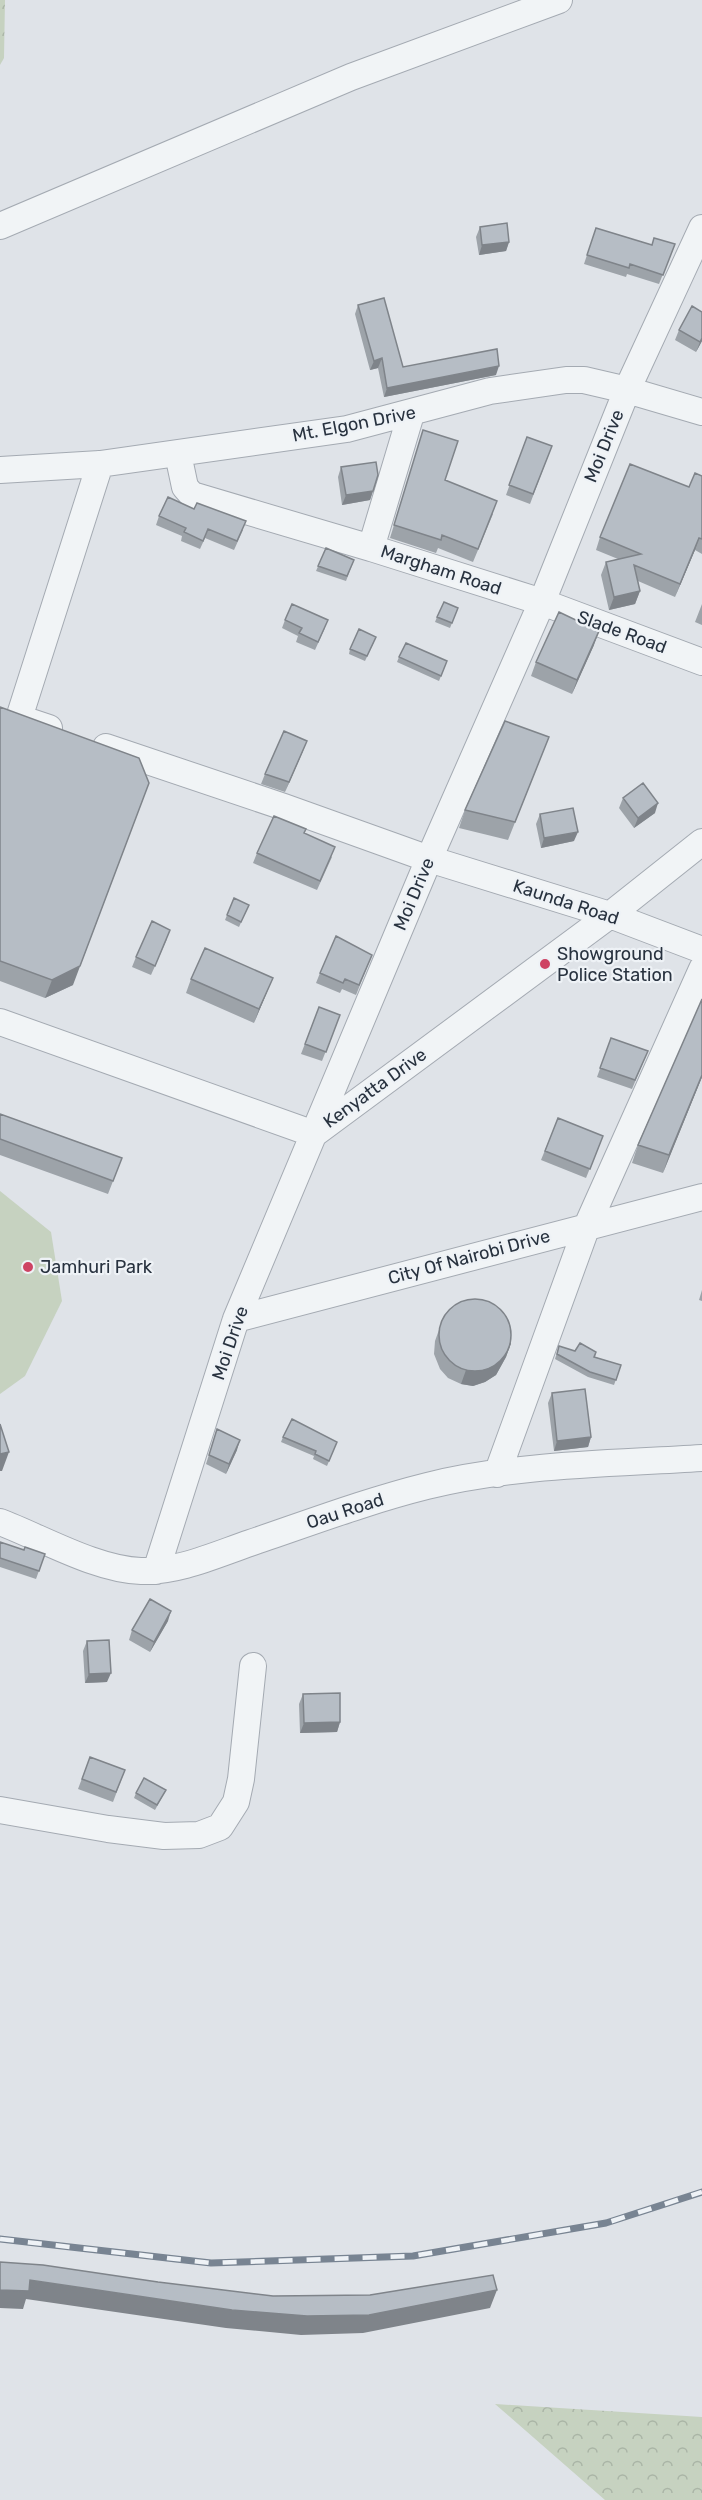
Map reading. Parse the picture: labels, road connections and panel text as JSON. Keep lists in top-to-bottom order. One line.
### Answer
{"streets":{"street":["Mt. Elgon Drive","Moi Drive","Margham Road","Slade Road","Kaunda Road","Kenyatta Drive","City Of Nairobi Drive","Oau Road"]},"crossings":[["Mt. Elgon Drive","Moi Drive"],["Mt. Elgon Drive","Margham Road"],["Mt. Elgon Drive","Kaunda Road"],["Moi Drive","Margham Road"],["Moi Drive","Slade Road"],["Moi Drive","Kaunda Road"],["Moi Drive","Kenyatta Drive"],["Moi Drive","City Of Nairobi Drive"],["Moi Drive","Oau Road"],["Margham Road","Slade Road"],["Kaunda Road","Kenyatta Drive"]],"places":["Showground Police Station","Jamhuri Park"]}
